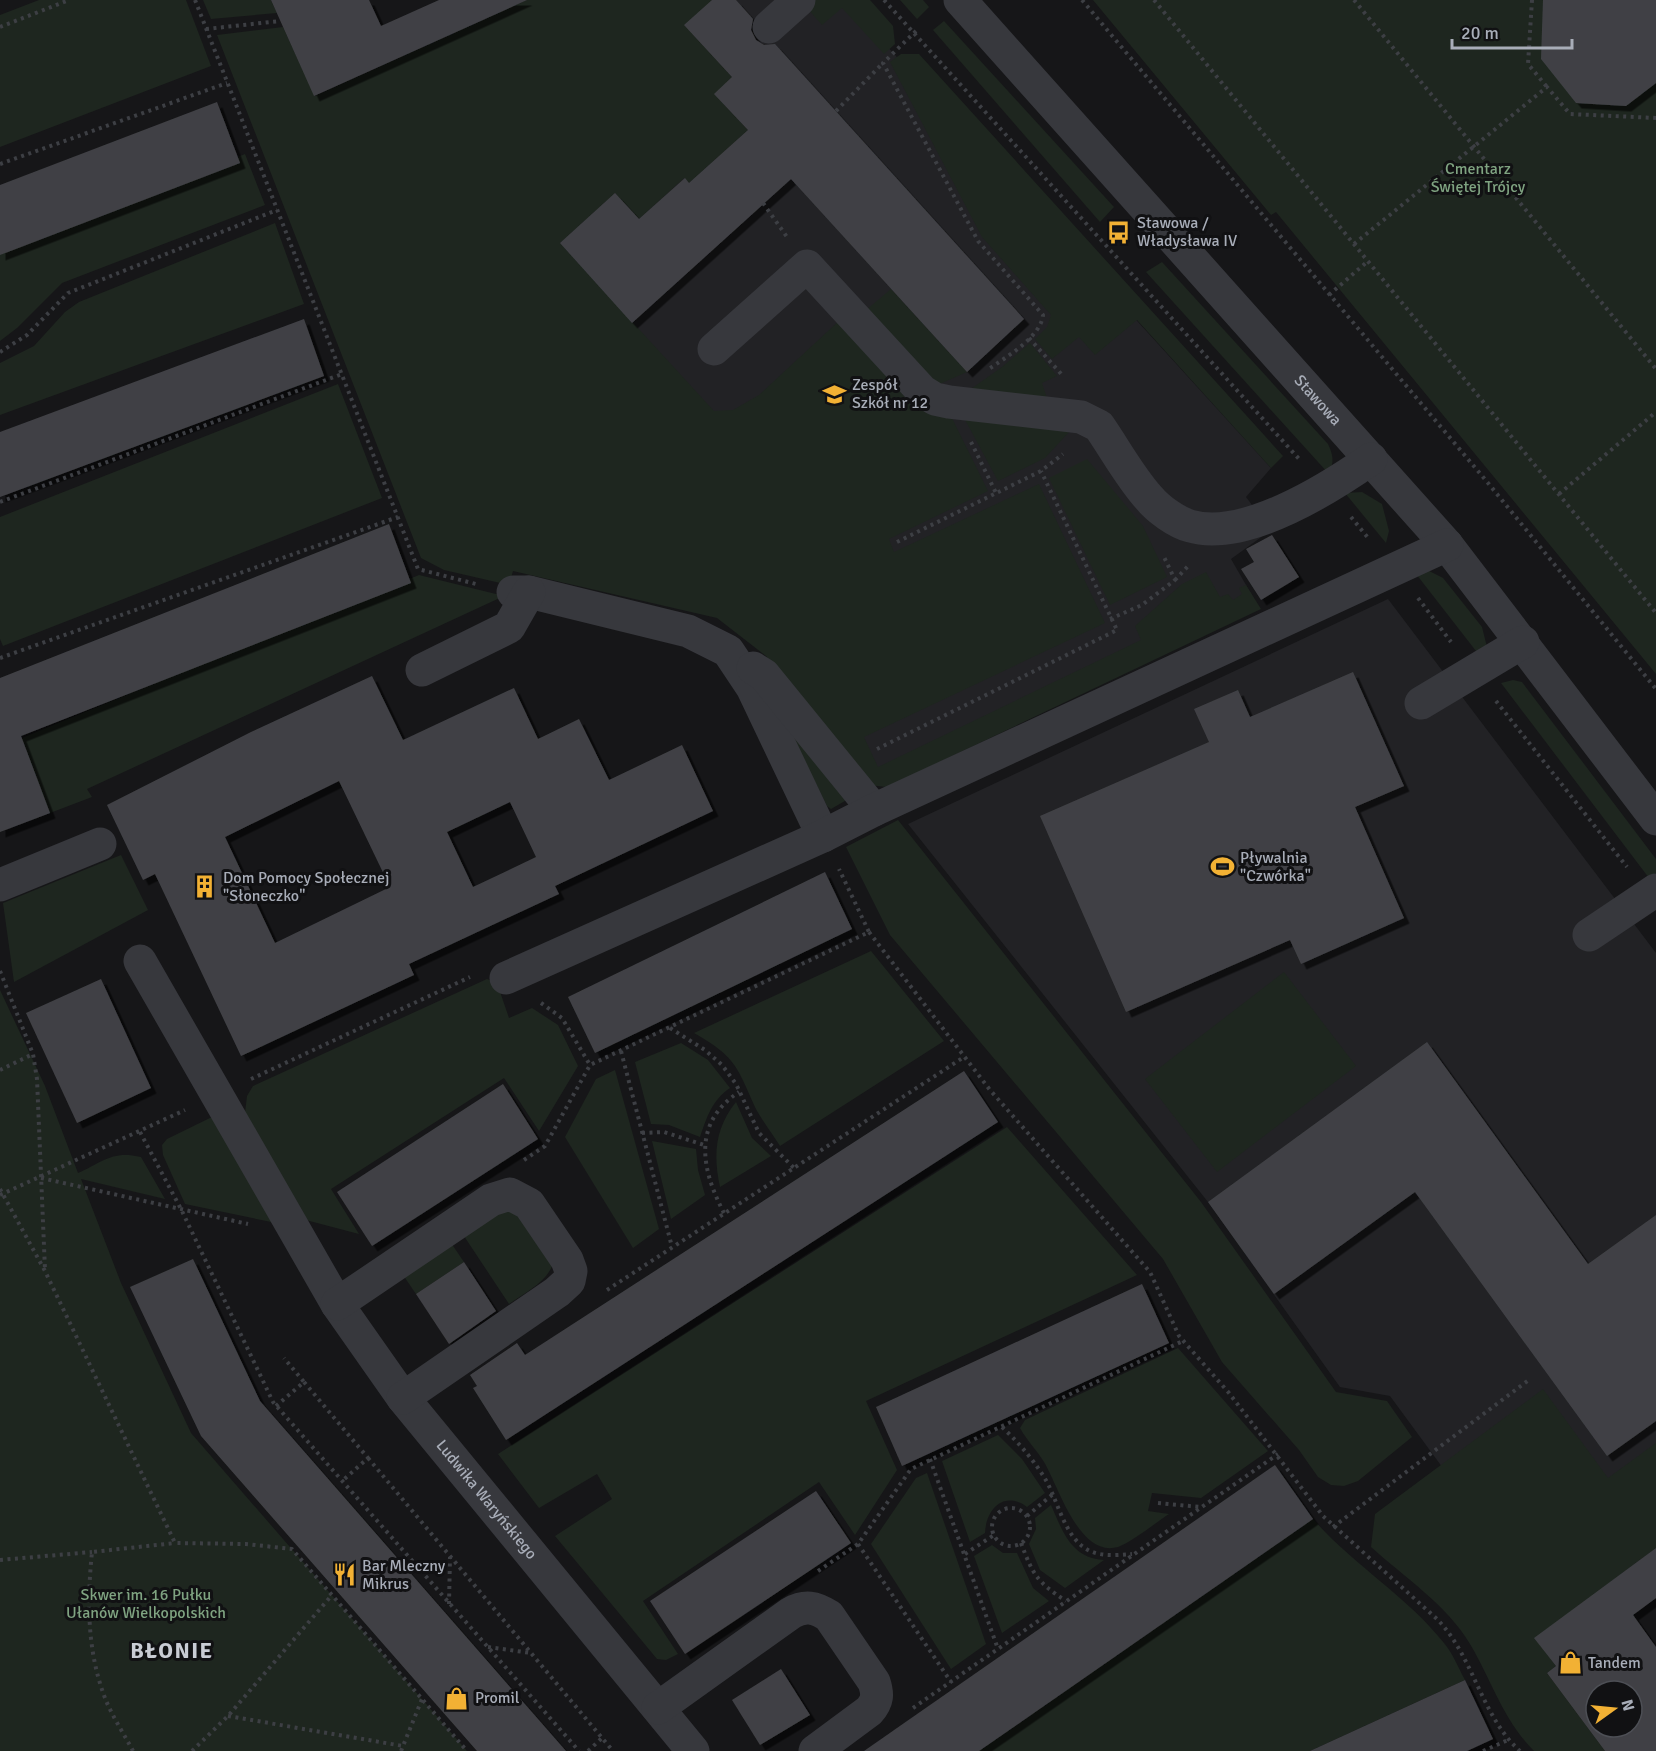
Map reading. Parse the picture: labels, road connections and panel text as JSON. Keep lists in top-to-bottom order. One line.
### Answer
{"streets":{"street":["Stawowa","Ludwika Waryńskiego"]},"districts":["BŁONIE"],"parks":["Cmentarz Świętej Trójcy","Skwer im. 16 Pułku Ułanów Wielkopolskich"],"places":{"bus stop":["Stawowa / Władysława IV"],"school or university":["Zespół Szkół nr 12"],"sports":["Pływalnia \"Czwórka\""],"building":["Dom Pomocy Społecznej \"Słoneczko\""],"restaurant":["Bar Mleczny Mikrus"],"shop":["Tandem","Promil"]},"scale_bar":"20 m","north":"right"}
